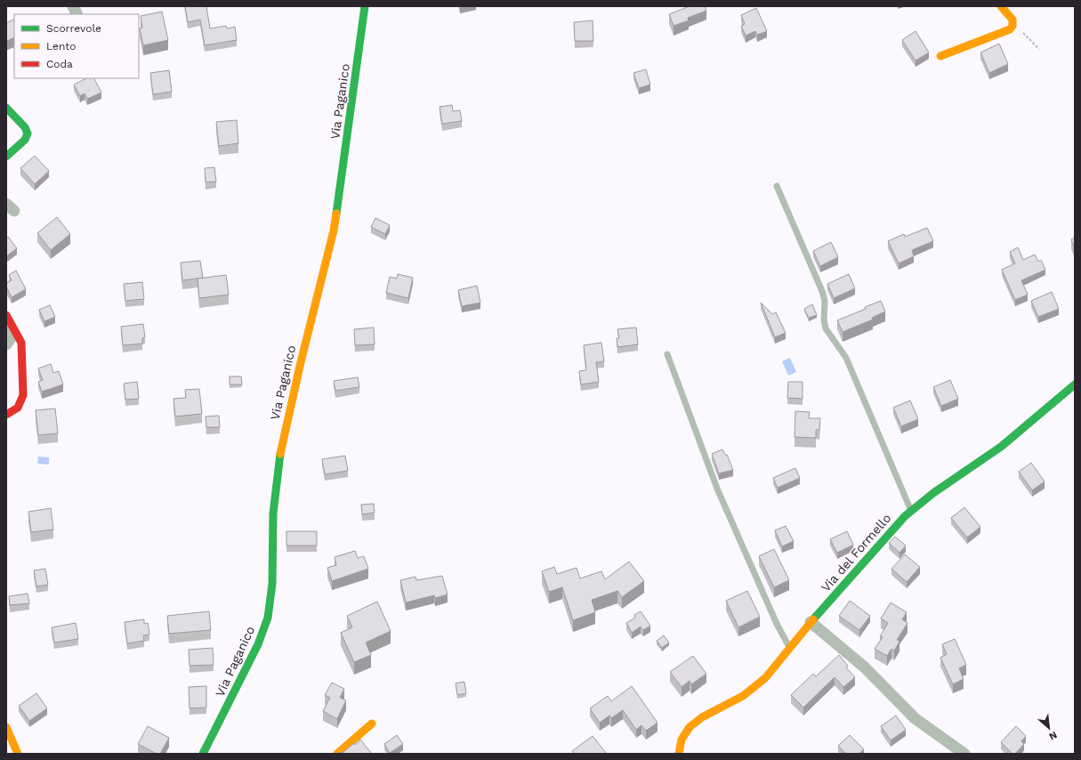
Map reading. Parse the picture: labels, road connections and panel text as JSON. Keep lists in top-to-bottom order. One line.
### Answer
{"streets":{"street":["Via Paganico","Via del Formello"]},"legend":["Scorrevole","Lento","Coda"],"north":"bottom right"}
